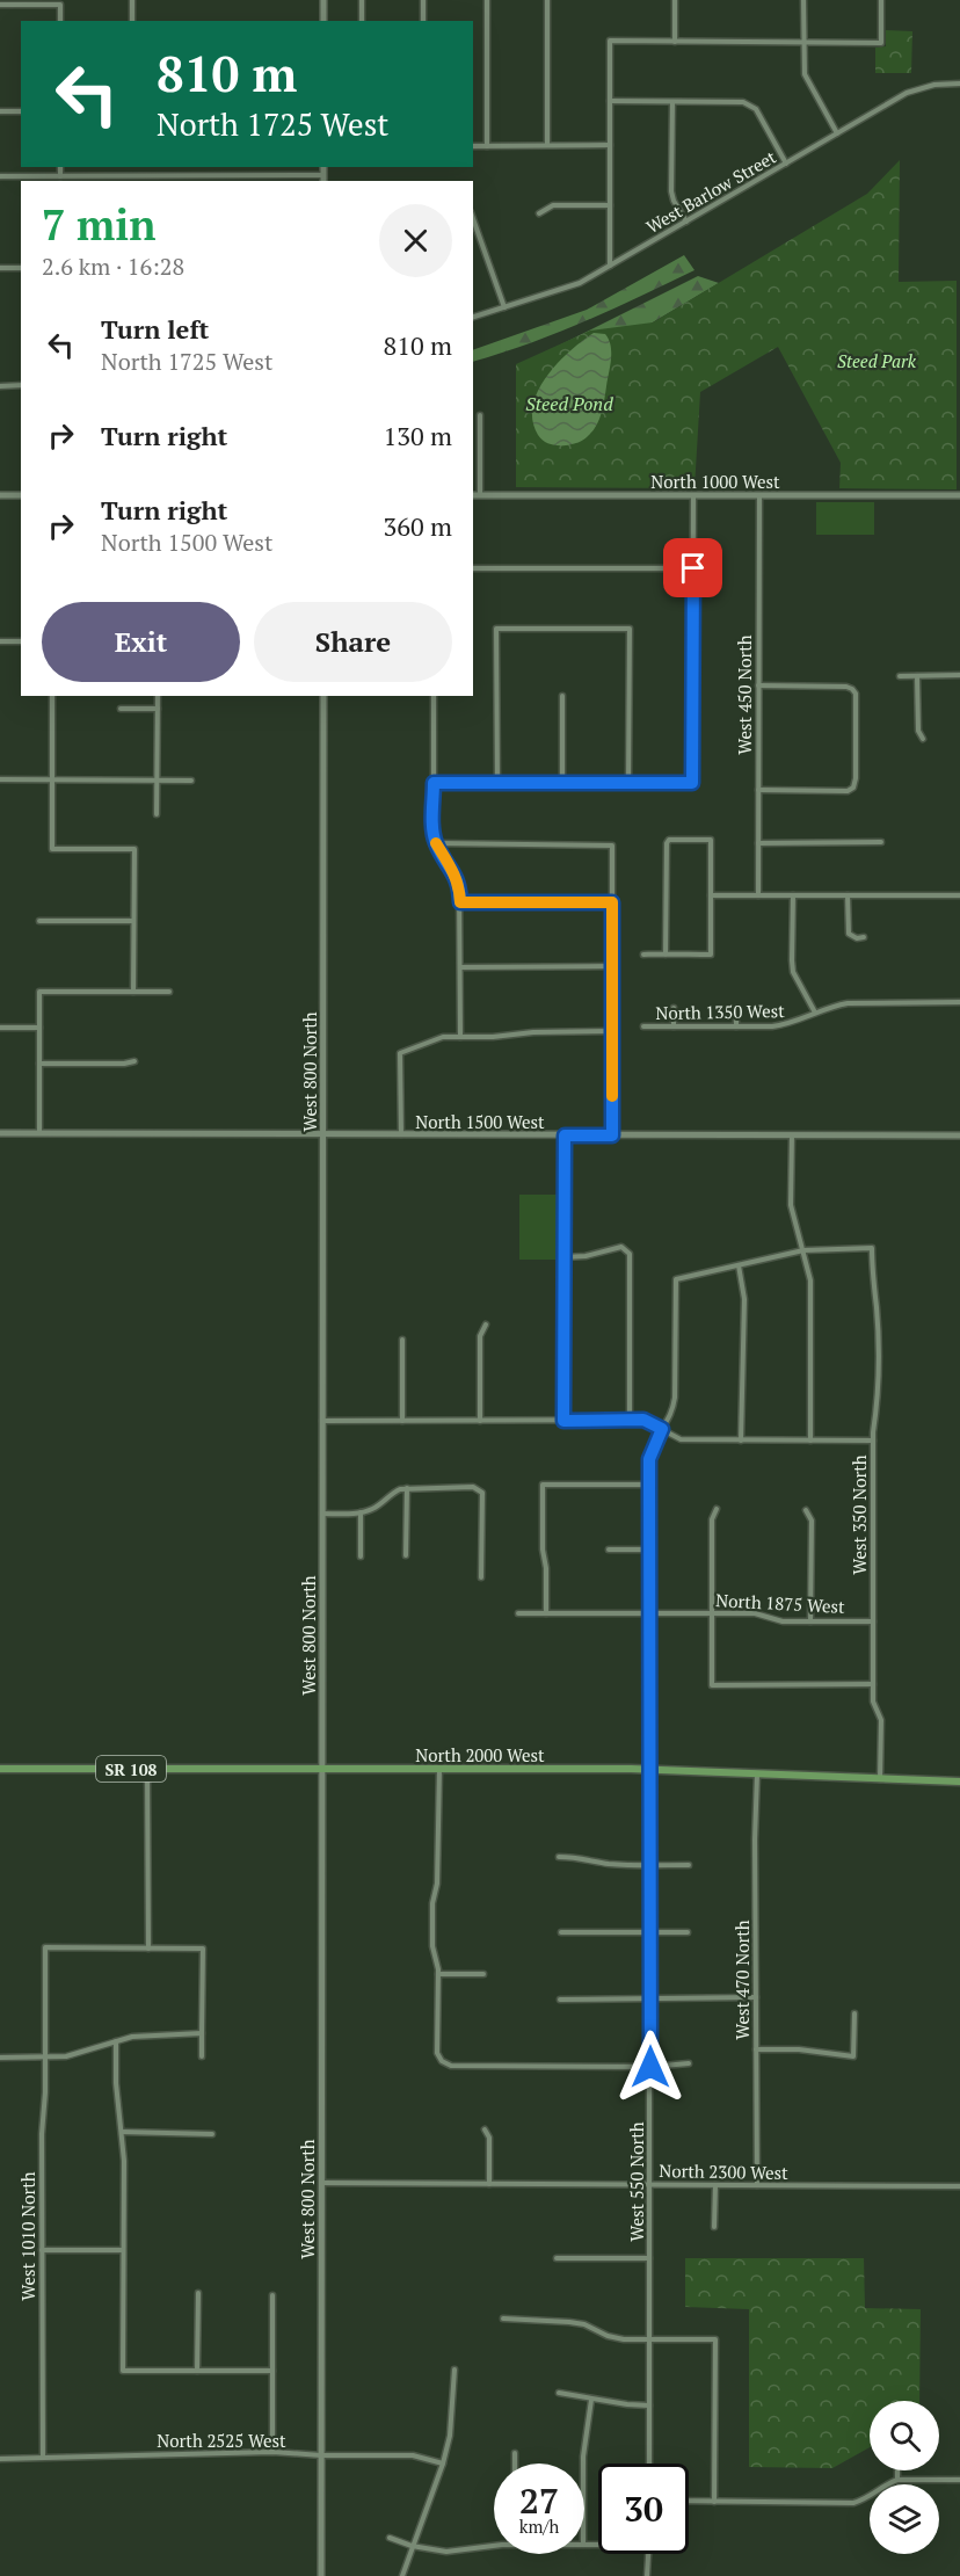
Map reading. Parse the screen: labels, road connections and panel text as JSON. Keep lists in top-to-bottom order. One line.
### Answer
{"streets":{"main road":["North 2000 West","SR 108"],"street":["West Barlow Street","North 1000 West","West 450 North","North 1350 West","West 800 North","North 1500 West","West 350 North","North 1875 West","West 470 North","North 2300 West","West 550 North","West 1010 North","North 2525 West"]},"crossings":[["North 1000 West","West 450 North"],["West 800 North","North 1500 West"],["West 800 North","North 2000 West"],["West 800 North","North 2300 West"],["West 800 North","North 2525 West"],["West 350 North","North 1875 West"],["West 350 North","North 2000 West"],["North 1875 West","West 550 North"],["North 2000 West","West 470 North"],["North 2000 West","West 550 North"],["West 470 North","North 2300 West"],["North 2300 West","West 550 North"],["West 1010 North","North 2525 West"]],"water":["Steed Pond"],"parks":["Steed Park"],"page":{"turn":["810 m","North 1725 West"],"heading":["7 min","2.6 km · 16:28"],"list":[{"name":"Turn left","note":"North 1725 West","value":"810 m"},{"name":"Turn right","value":"130 m"},{"name":"Turn right","note":"North 1500 West","value":"360 m"}],"buttons":["Exit","Share"],"speed":"27 km/h","limit":"30"}}
